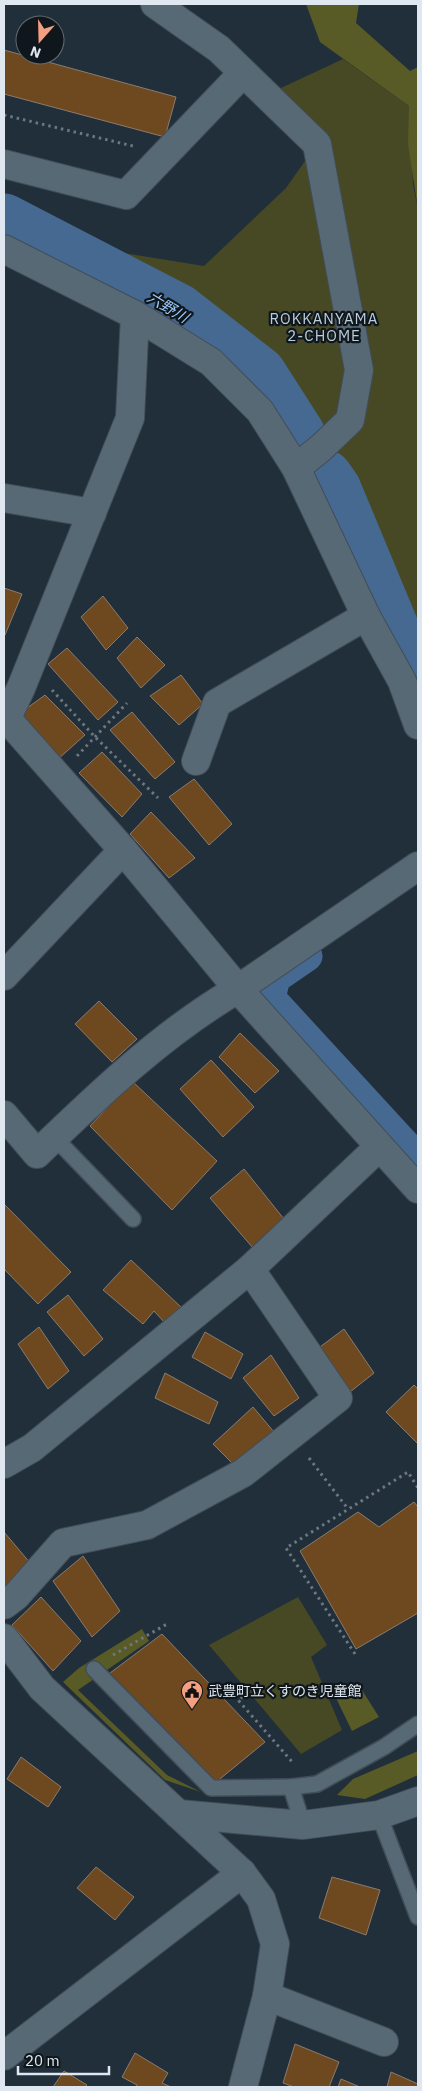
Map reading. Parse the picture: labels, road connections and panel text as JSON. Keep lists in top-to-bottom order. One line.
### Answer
{"districts":["ROKKANYAMA 2-CHOME"],"water":["六野川"],"places":{"public building":["武豊町立くすのき児童館"]},"scale_bar":"20 m","north":"bottom"}
